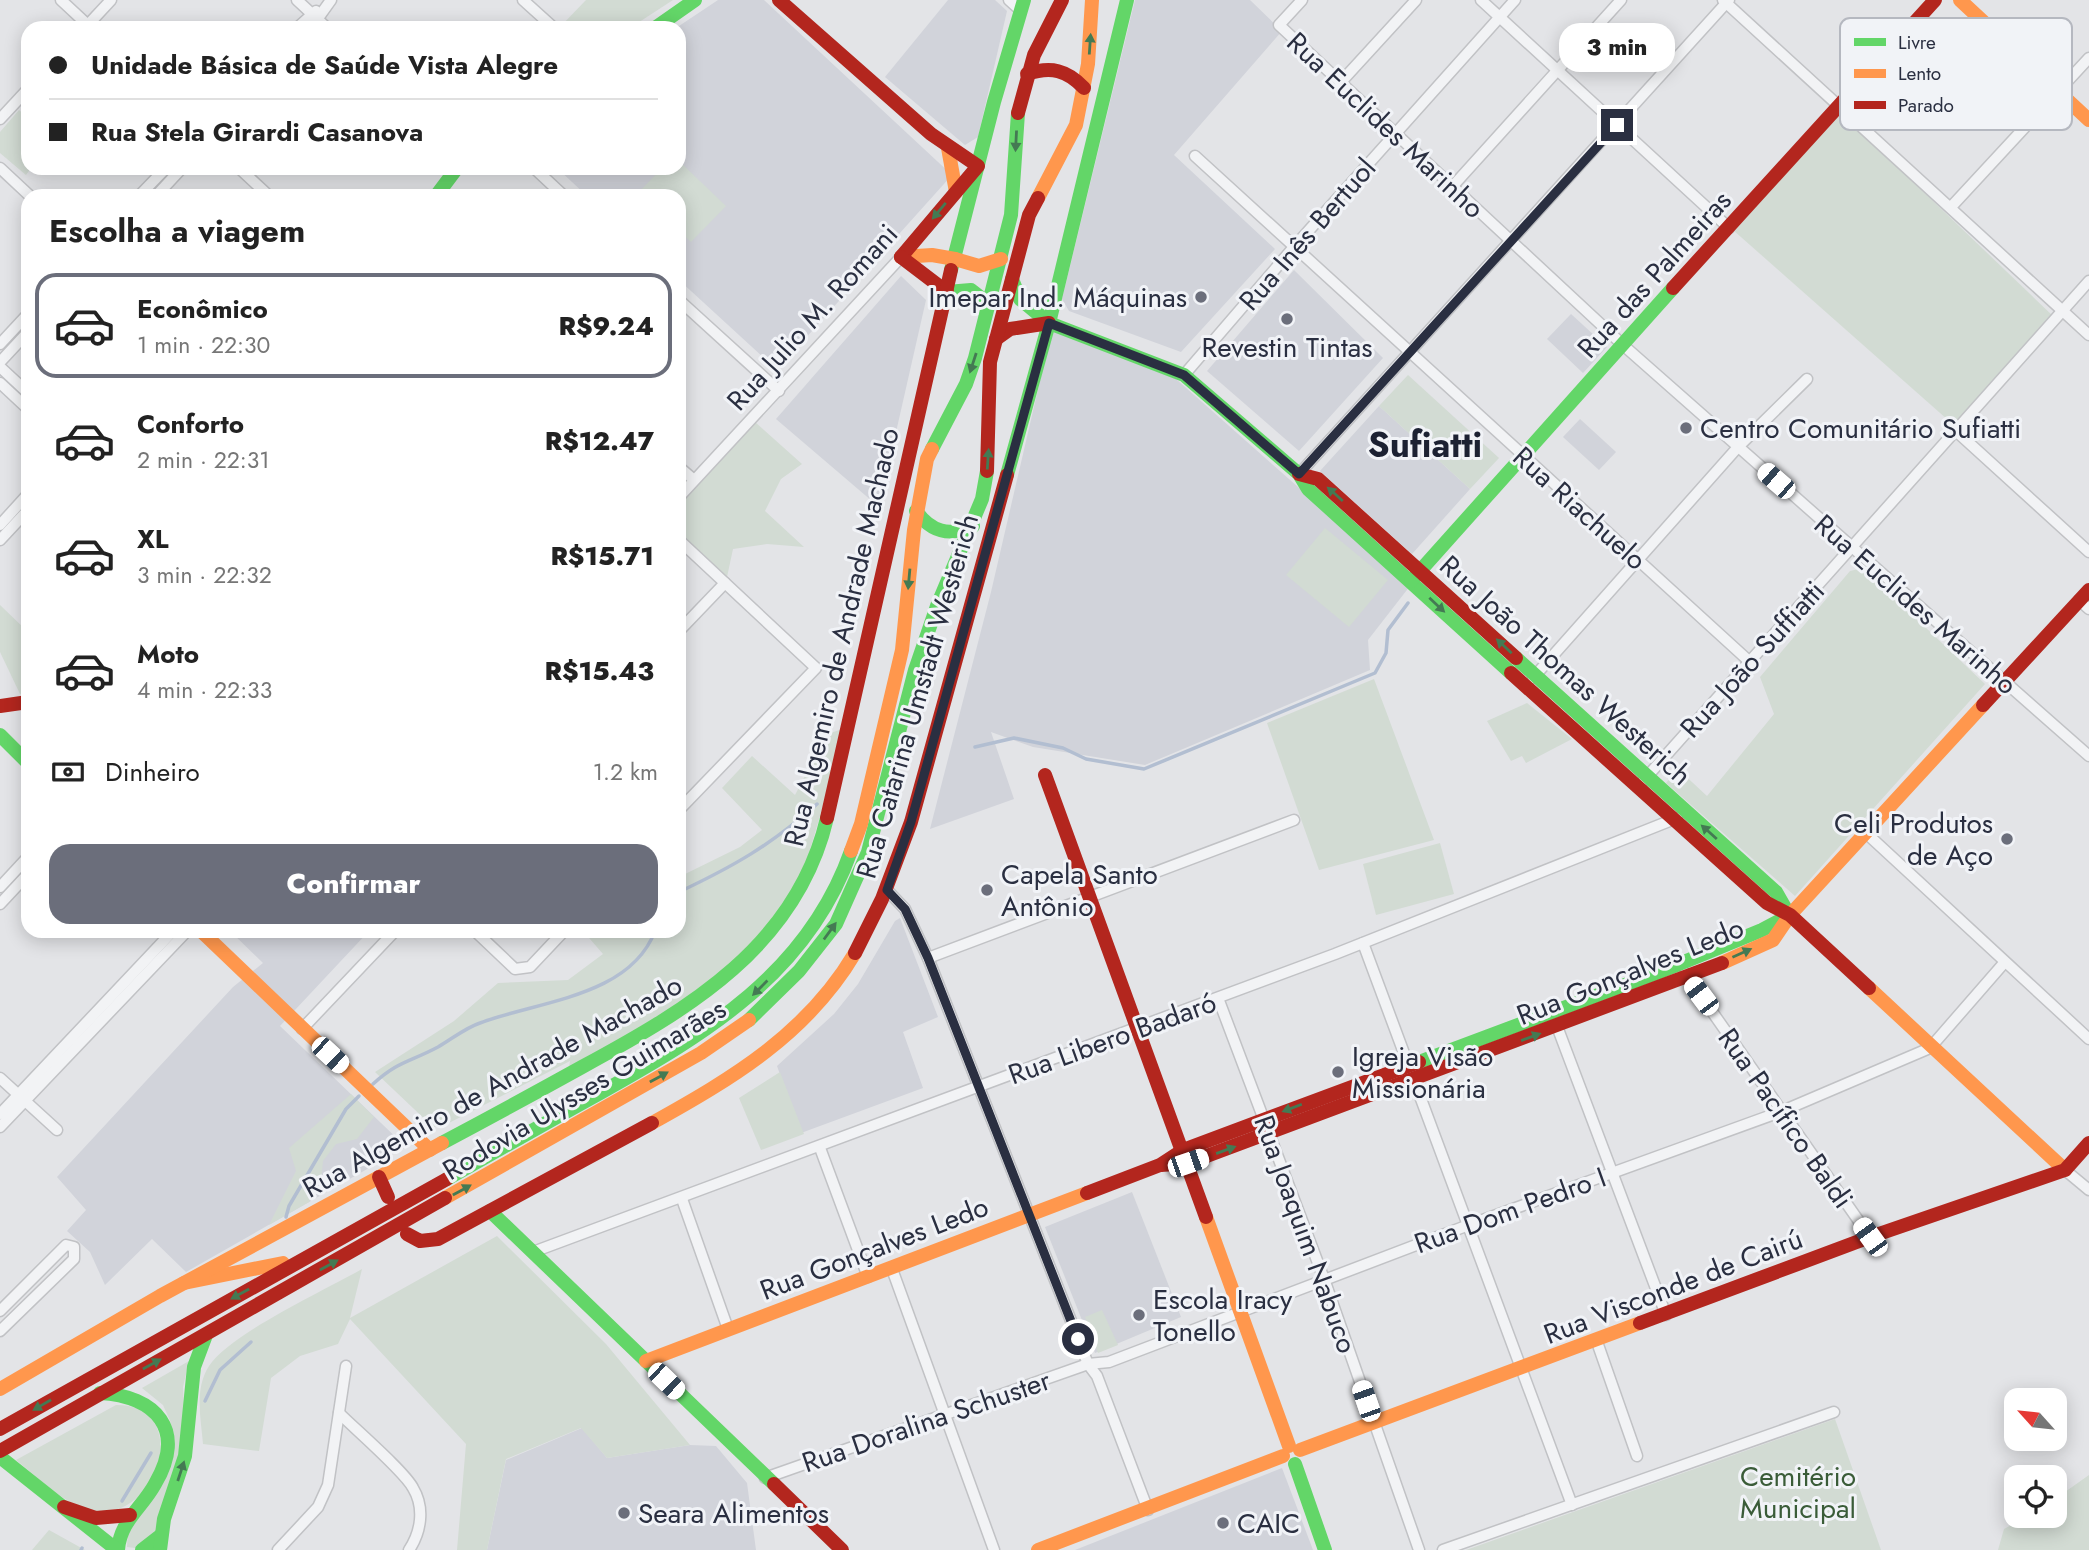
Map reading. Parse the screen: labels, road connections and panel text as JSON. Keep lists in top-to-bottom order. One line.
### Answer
{"streets":{"main road":["Rua das Palmeiras","Rua Julio M. Romani","Rua Algemiro de Andrade Machado","Rua João Thomas Westerich","Rua Catarina Umstadt Westerich","Rua Gonçalves Ledo","Rodovia Ulysses Guimarães","Rua Visconde de Cairú"],"street":["Rua Euclides Marinho","Rua Inês Bertuol","Rua Riachuelo","Rua João Suffiatti","Rua Libero Badaró","Rua Pacífico Baldi","Rua Dom Pedro I","Rua Joaquim Nabuco","Rua Doralina Schuster"]},"crossings":[["Rua Euclides Marinho","Rua Inês Bertuol"],["Rua Euclides Marinho","Rua das Palmeiras"],["Rua Euclides Marinho","Rua João Suffiatti"],["Rua Euclides Marinho","Rua Gonçalves Ledo"],["Rua Inês Bertuol","Rua Riachuelo"],["Rua Inês Bertuol","Rua João Thomas Westerich"],["Rua das Palmeiras","Rua Riachuelo"],["Rua das Palmeiras","Rua João Thomas Westerich"],["Rua Julio M. Romani","Rua Algemiro de Andrade Machado"],["Rua Riachuelo","Rua João Suffiatti"],["Rua João Suffiatti","Rua João Thomas Westerich"],["Rua João Thomas Westerich","Rua Catarina Umstadt Westerich"],["Rua João Thomas Westerich","Rua Gonçalves Ledo"],["Rua João Thomas Westerich","Rua Libero Badaró"],["Rua João Thomas Westerich","Rua Dom Pedro I"],["Rua João Thomas Westerich","Rua Visconde de Cairú"],["Rua Gonçalves Ledo","Rua Pacífico Baldi"],["Rua Gonçalves Ledo","Rua Joaquim Nabuco"],["Rua Libero Badaró","Rua Joaquim Nabuco"],["Rua Pacífico Baldi","Rua Dom Pedro I"],["Rua Pacífico Baldi","Rua Visconde de Cairú"],["Rua Dom Pedro I","Rua Joaquim Nabuco"],["Rua Dom Pedro I","Rua Doralina Schuster"],["Rua Joaquim Nabuco","Rua Visconde de Cairú"]],"districts":["Sufiatti"],"parks":["Cemitério Municipal"],"places":["Imepar Ind. Máquinas","Revestin Tintas","Centro Comunitário Sufiatti","Celi Produtos de Aço","Capela Santo Antônio","Igreja Visão Missionária","Escola Iracy Tonello","Seara Alimentos","CAIC"],"legend":["Livre","Lento","Parado"],"north":"top left","page":{"banner":["Unidade Básica de Saúde Vista Alegre","Rua Stela Girardi Casanova"],"bubble":"3 min","heading":"Escolha a viagem","list":[{"name":"Econômico","note":"1 min · 22:30","value":"R$9.24"},{"name":"Conforto","note":"2 min · 22:31","value":"R$12.47"},{"name":"XL","note":"3 min · 22:32","value":"R$15.71"},{"name":"Moto","note":"4 min · 22:33","value":"R$15.43"}],"pay":["Dinheiro","1.2 km"],"buttons":"Confirmar"}}
